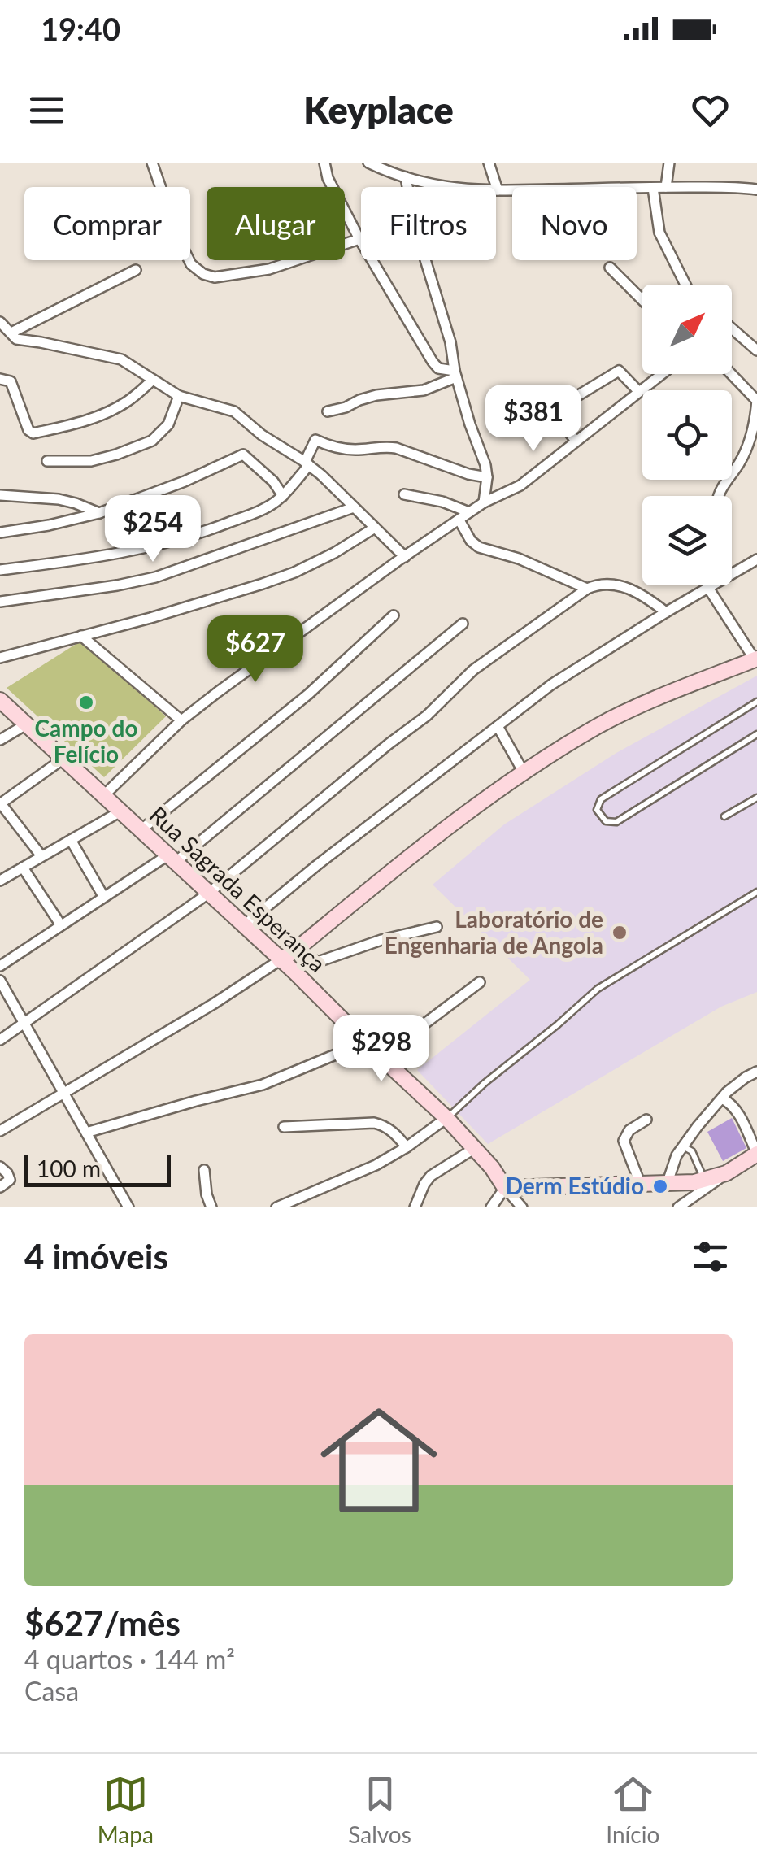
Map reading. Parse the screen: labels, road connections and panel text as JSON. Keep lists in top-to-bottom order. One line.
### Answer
{"streets":{"street":["Rua Sagrada Esperança"]},"places":["Campo do Felício","Laboratório de Engenharia de Angola","Derm Estúdio"],"scale_bar":"100 m","north":"top right","page":{"status":"19:40","header":"Keyplace","chip":["Comprar","Alugar","Filtros","Novo"],"price":["$381","$254","$627","$298"],"scale":"100 m","heading":"4 imóveis","list":[{"name":"$627/mês","note":"4 quartos · 144 m² · Casa"}],"tabs":["Mapa","Salvos","Início"]}}
